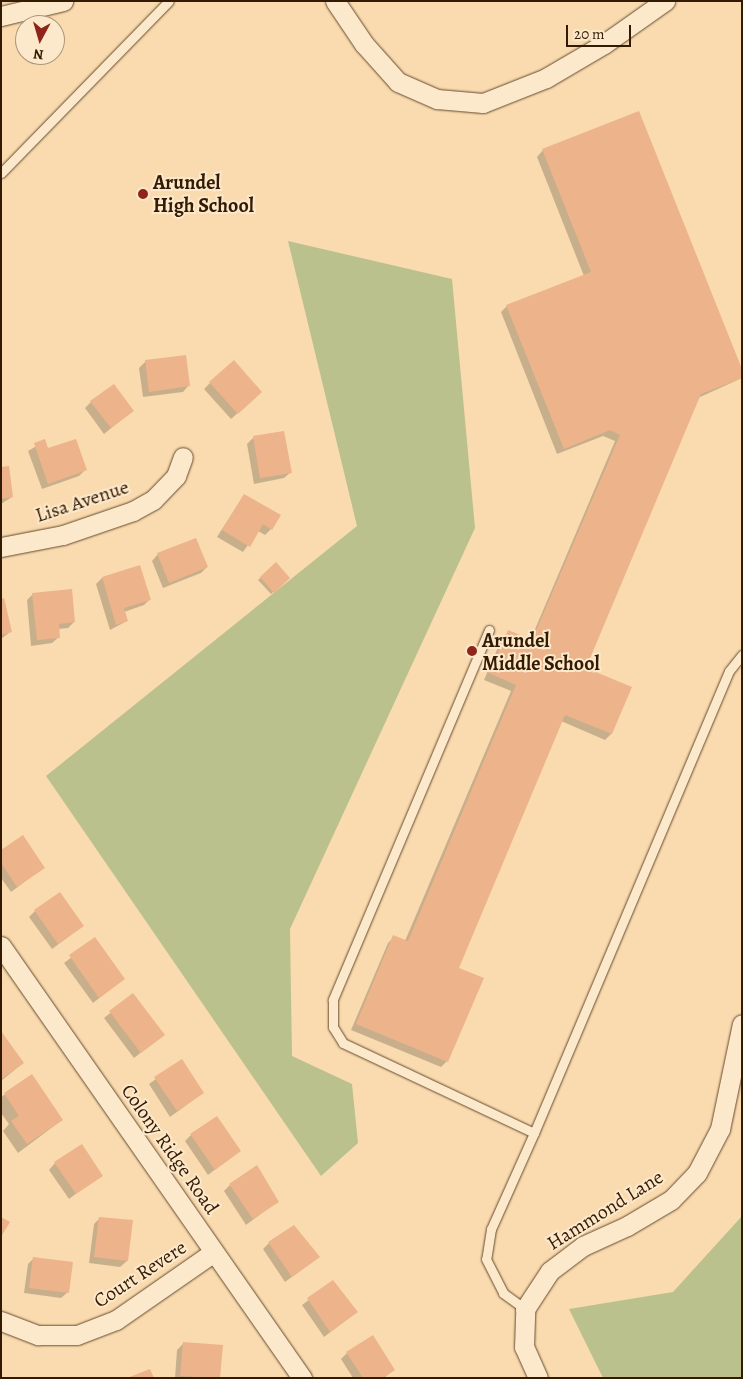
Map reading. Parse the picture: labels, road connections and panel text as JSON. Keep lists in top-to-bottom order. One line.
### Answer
{"streets":{"street":["Lisa Avenue","Colony Ridge Road","Hammond Lane","Court Revere"]},"crossings":[["Colony Ridge Road","Court Revere"]],"places":["Arundel High School","Arundel Middle School"],"scale_bar":"20 m","north":"bottom"}
